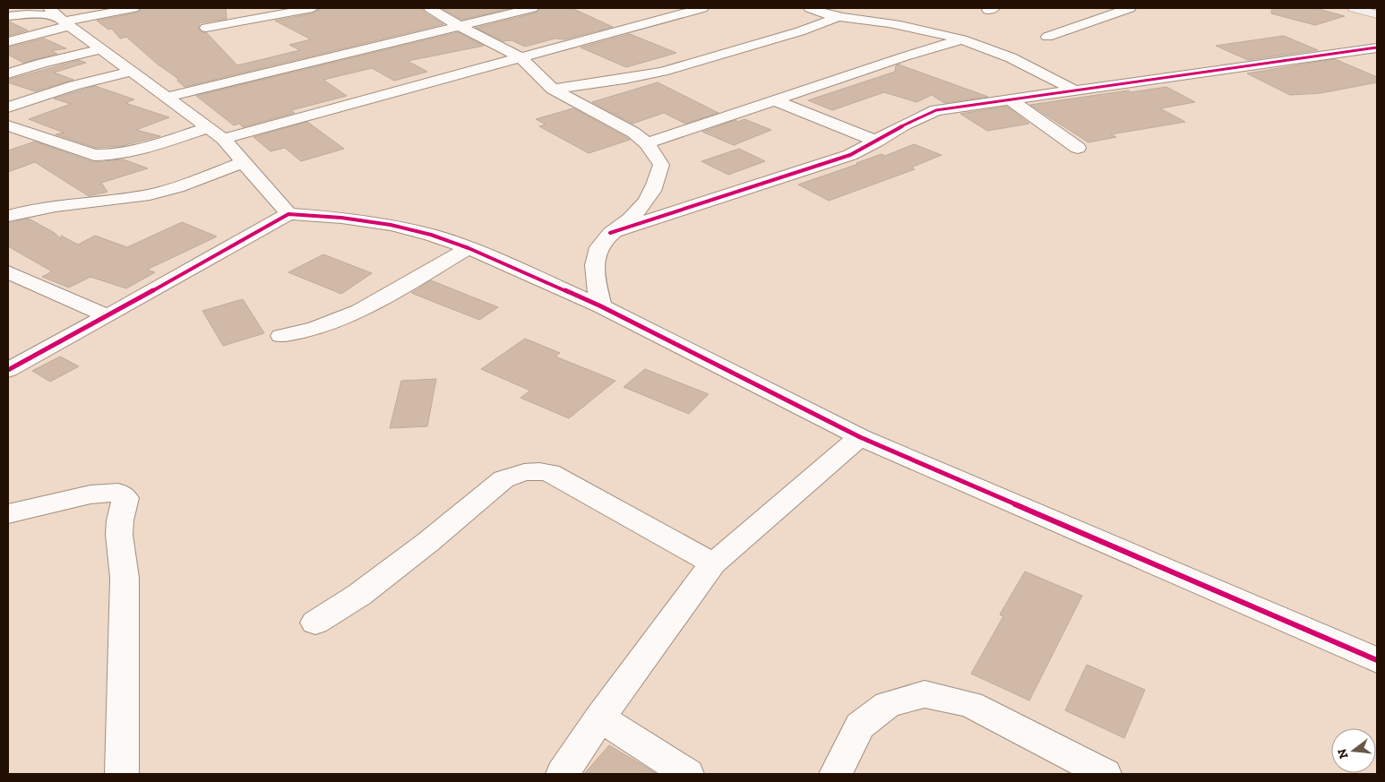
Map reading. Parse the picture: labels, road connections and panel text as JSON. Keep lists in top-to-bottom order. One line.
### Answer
{"north":"left"}
